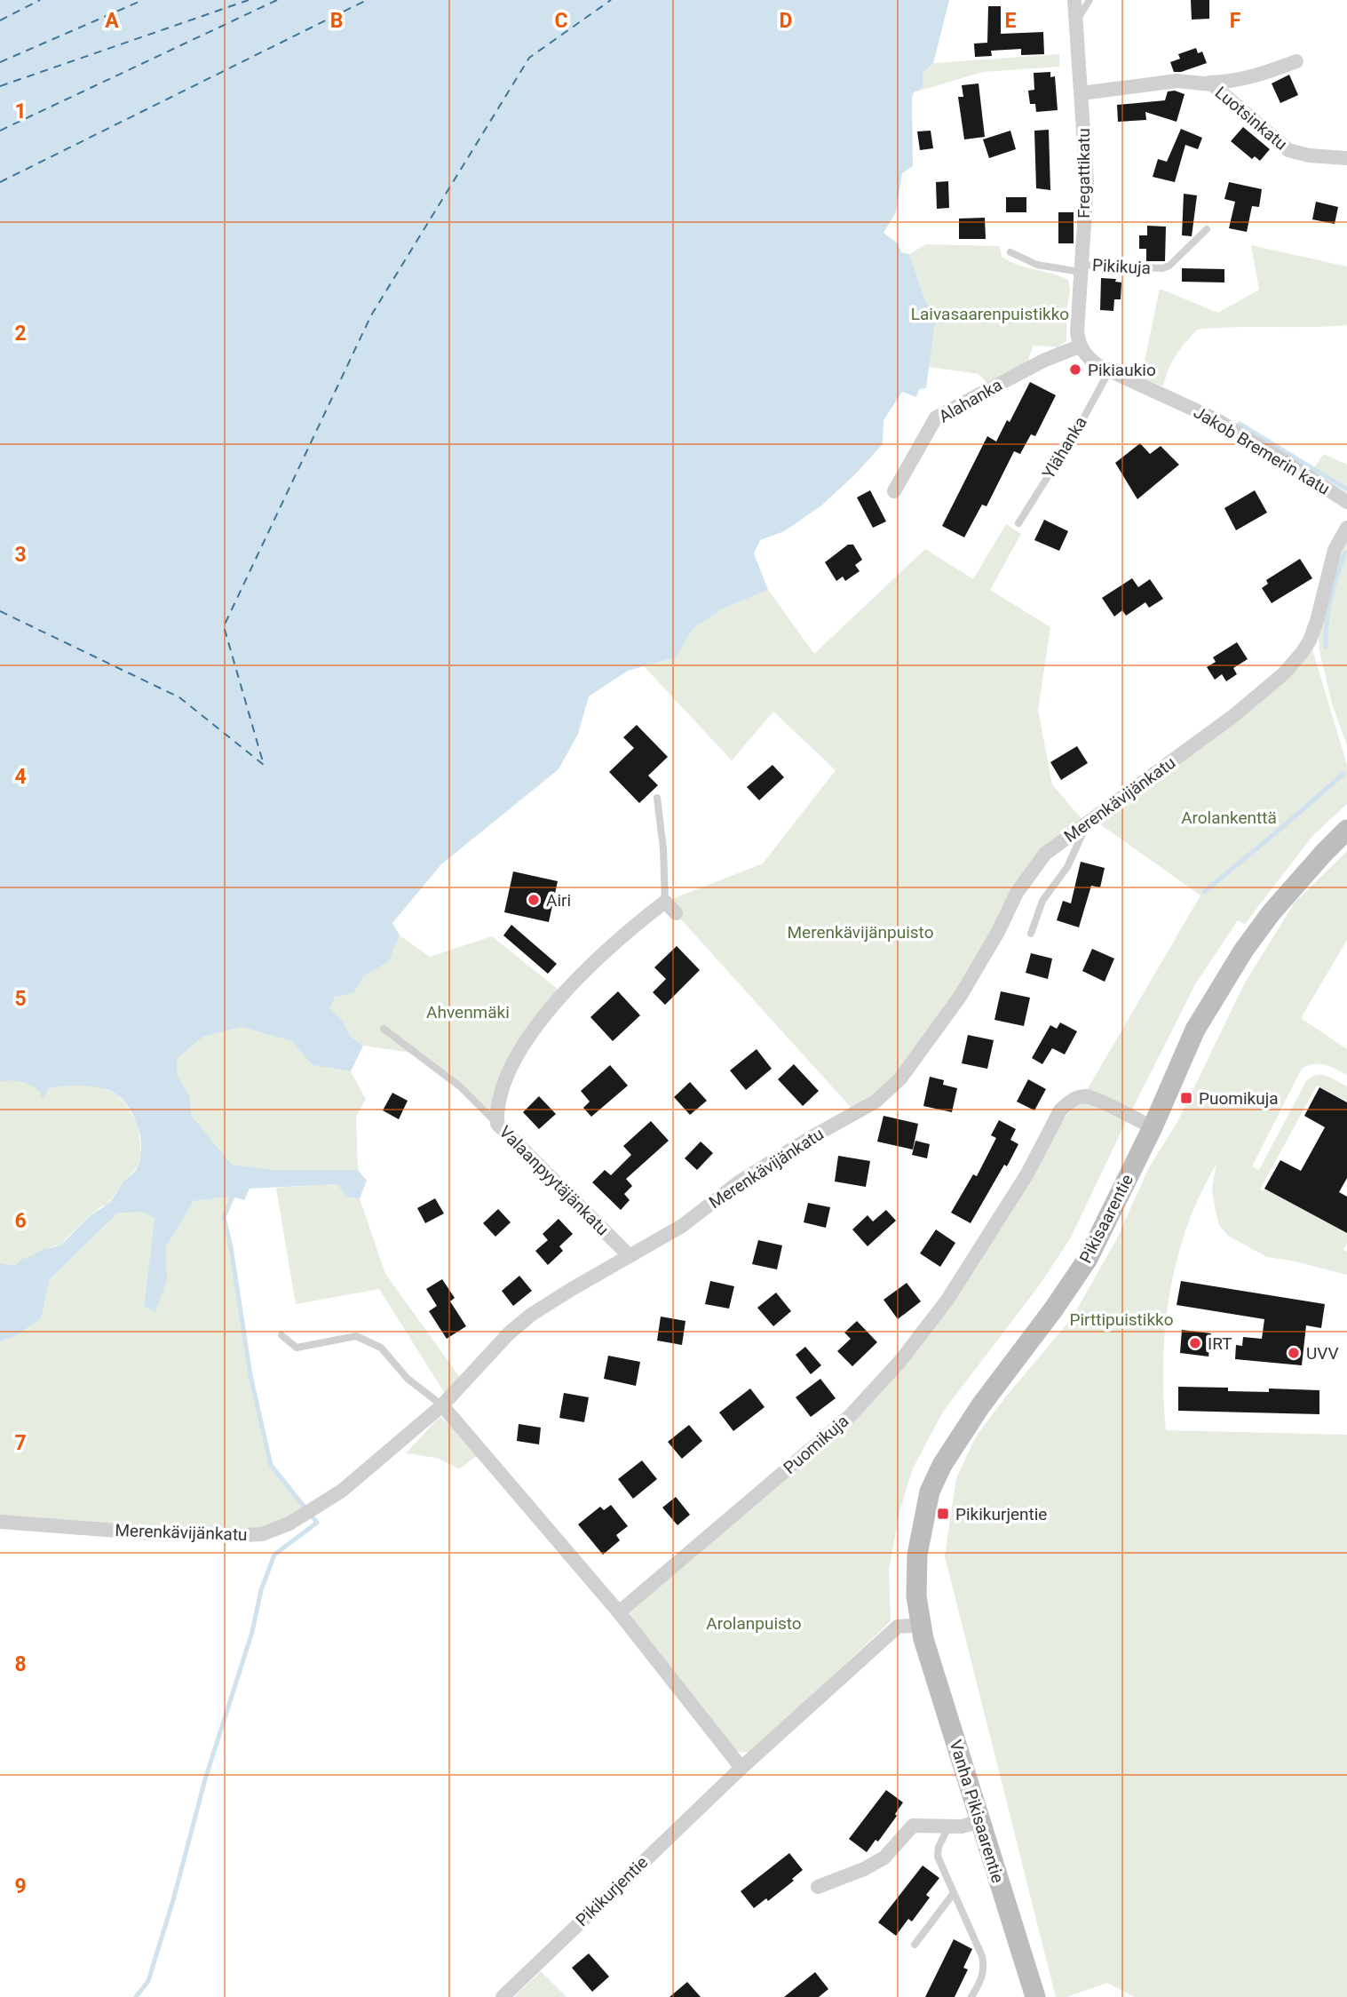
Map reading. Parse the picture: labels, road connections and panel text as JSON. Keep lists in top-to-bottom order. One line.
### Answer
{"streets":{"street":["Luotsinkatu","Fregattikatu","Alahanka","Jakob Bremerin katu","Merenkävijänkatu","Valaanpyytäjänkatu","Pikisaarentie","Puomikuja","Vanha Pikisaarentie","Pikikurjentie"],"lane":["Pikikuja","Ylähanka"]},"crossings":[["Luotsinkatu","Fregattikatu"],["Fregattikatu","Pikikuja"],["Fregattikatu","Alahanka"],["Fregattikatu","Jakob Bremerin katu"],["Alahanka","Jakob Bremerin katu"],["Ylähanka","Jakob Bremerin katu"],["Merenkävijänkatu","Valaanpyytäjänkatu"],["Pikisaarentie","Puomikuja"],["Pikisaarentie","Vanha Pikisaarentie"],["Pikisaarentie","Pikikurjentie"],["Vanha Pikisaarentie","Pikikurjentie"]],"parks":["Laivasaarenpuistikko","Arolankenttä","Merenkävijänpuisto","Ahvenmäki","Pirttipuistikko","Arolanpuisto"],"places":{"other":["Pikiaukio","Airi","IRT","UVV"],"transit":["Puomikuja","Pikikurjentie"]},"grid":{"columns":["A","B","C","D","E","F"],"rows":["1","2","3","4","5","6","7","8","9"]}}
